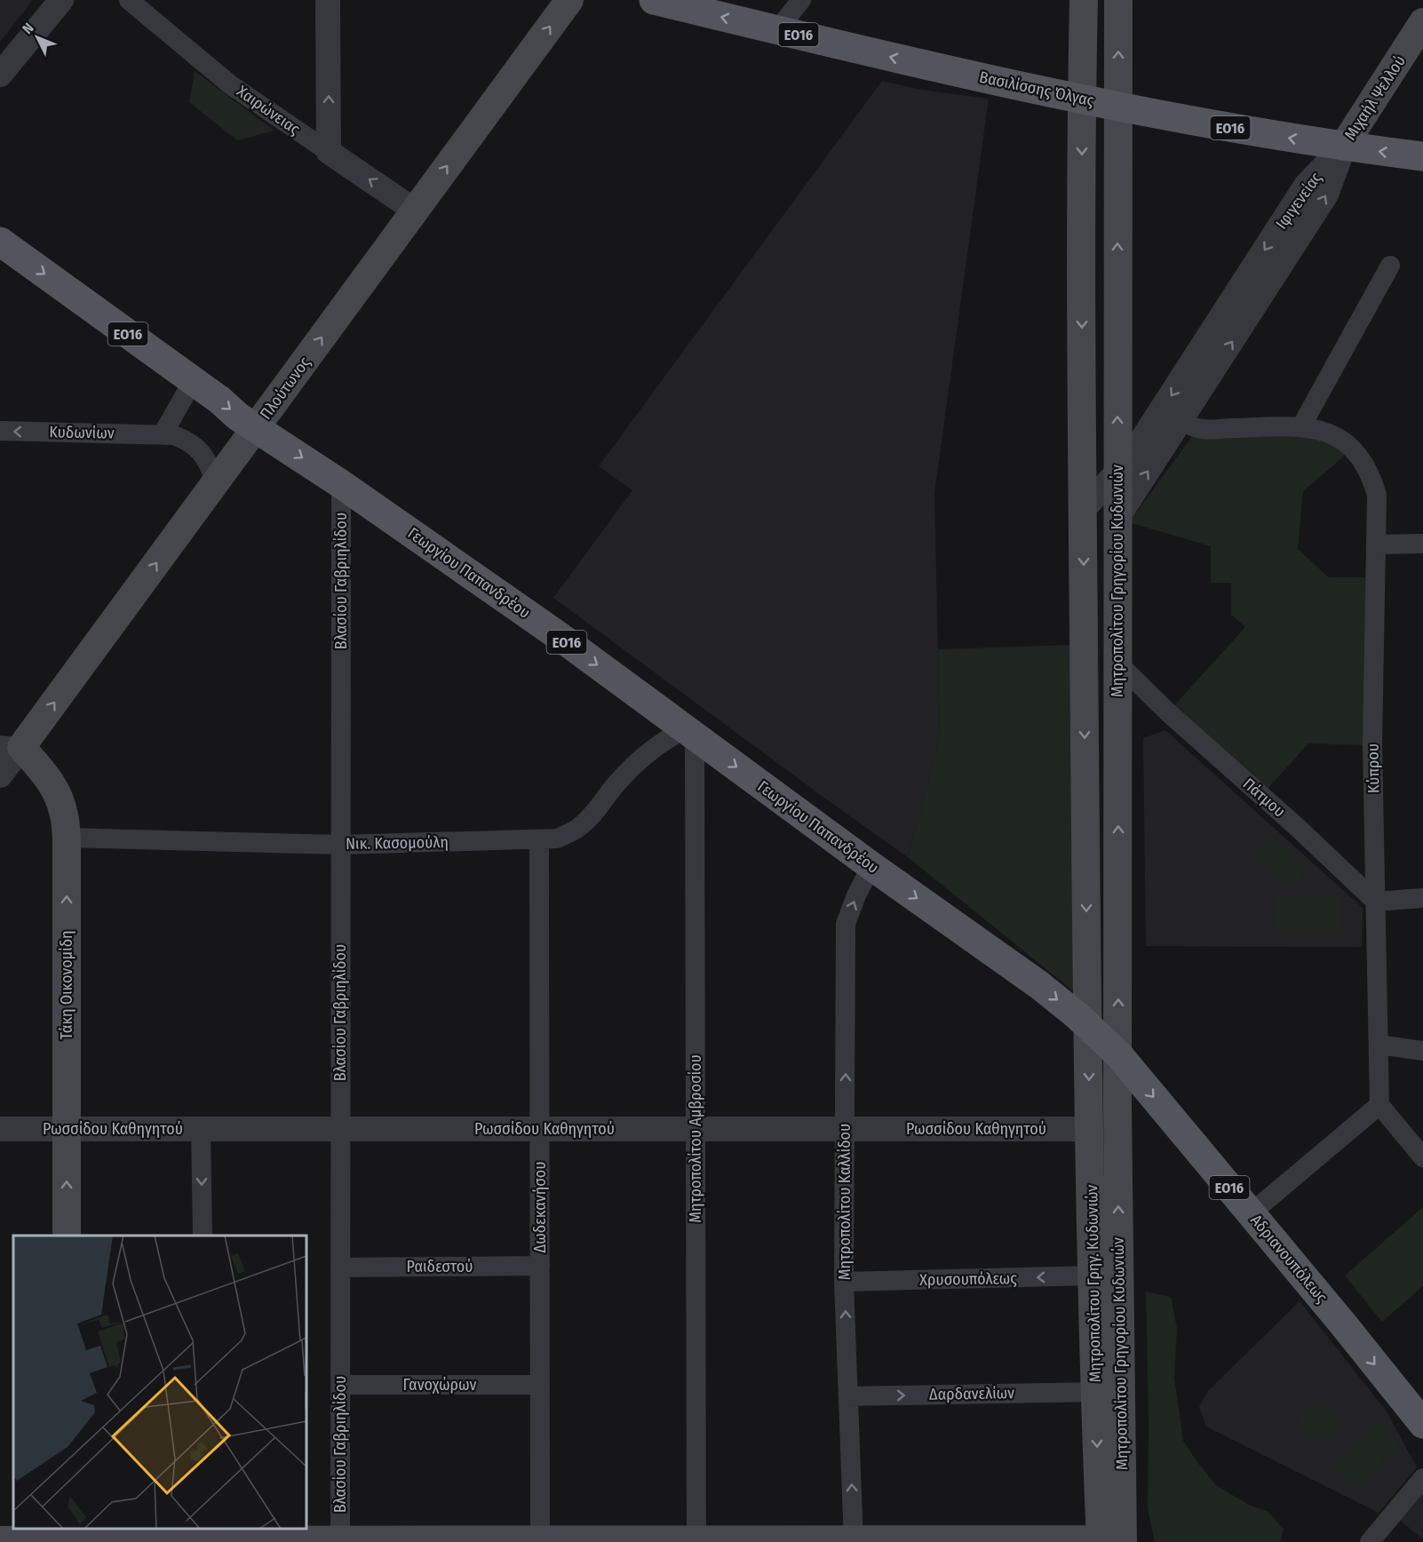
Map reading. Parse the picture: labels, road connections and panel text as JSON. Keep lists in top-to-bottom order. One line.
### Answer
{"streets":{"main road":["ΕΟ16","Βασιλίσσης Όλγας","Μιχαήλ Ψελλού","Πλούτωνος","Γεωργίου Παπανδρέου","Μητροπολίτου Γρηγορίου Κυδωνιών","Τάκη Οικονομίδη","Αδριανουπόλεως","Μητροπολίτου Γρηγ. Κυδωνιών"],"street":["Χαιρώνειας","Ιφιγενείας","Κυδωνίων","Βλασίου Γαβριηλίδου","Κύπρου","Πάτμου","Νικ. Κασομούλη","Ρωσσίδου Καθηγητού","Μητροπολίτου Αμβροσίου","Μητροπολίτου Καλλίδου","Δωδεκανήσου","Ραιδεστού","Χρυσουπόλεως","Γανοχώρων","Δαρδανελίων"]},"crossings":[["Βασιλίσσης Όλγας","Μιχαήλ Ψελλού"],["Βασιλίσσης Όλγας","Ιφιγενείας"],["Βασιλίσσης Όλγας","Μητροπολίτου Γρηγορίου Κυδωνιών"],["Μιχαήλ Ψελλού","Ιφιγενείας"],["Χαιρώνειας","Πλούτωνος"],["Ιφιγενείας","Μητροπολίτου Γρηγορίου Κυδωνιών"],["Ιφιγενείας","Κύπρου"],["Πλούτωνος","Κυδωνίων"],["Πλούτωνος","Γεωργίου Παπανδρέου"],["Πλούτωνος","Τάκη Οικονομίδη"],["Γεωργίου Παπανδρέου","Βλασίου Γαβριηλίδου"],["Γεωργίου Παπανδρέου","Μητροπολίτου Γρηγορίου Κυδωνιών"],["Γεωργίου Παπανδρέου","Νικ. Κασομούλη"],["Γεωργίου Παπανδρέου","Μητροπολίτου Αμβροσίου"],["Γεωργίου Παπανδρέου","Μητροπολίτου Καλλίδου"],["Γεωργίου Παπανδρέου","Αδριανουπόλεως"],["Γεωργίου Παπανδρέου","Μητροπολίτου Γρηγ. Κυδωνιών"],["Βλασίου Γαβριηλίδου","Νικ. Κασομούλη"],["Βλασίου Γαβριηλίδου","Ρωσσίδου Καθηγητού"],["Βλασίου Γαβριηλίδου","Ραιδεστού"],["Βλασίου Γαβριηλίδου","Γανοχώρων"],["Μητροπολίτου Γρηγορίου Κυδωνιών","Πάτμου"],["Μητροπολίτου Γρηγορίου Κυδωνιών","Αδριανουπόλεως"],["Μητροπολίτου Γρηγορίου Κυδωνιών","Μητροπολίτου Γρηγ. Κυδωνιών"],["Κύπρου","Πάτμου"],["Νικ. Κασομούλη","Τάκη Οικονομίδη"],["Νικ. Κασομούλη","Μητροπολίτου Αμβροσίου"],["Νικ. Κασομούλη","Δωδεκανήσου"],["Τάκη Οικονομίδη","Ρωσσίδου Καθηγητού"],["Ρωσσίδου Καθηγητού","Μητροπολίτου Αμβροσίου"],["Ρωσσίδου Καθηγητού","Μητροπολίτου Καλλίδου"],["Ρωσσίδου Καθηγητού","Δωδεκανήσου"],["Ρωσσίδου Καθηγητού","Μητροπολίτου Γρηγ. Κυδωνιών"],["Μητροπολίτου Καλλίδου","Χρυσουπόλεως"],["Μητροπολίτου Καλλίδου","Δαρδανελίων"],["Δωδεκανήσου","Ραιδεστού"],["Δωδεκανήσου","Γανοχώρων"],["Αδριανουπόλεως","Μητροπολίτου Γρηγ. Κυδωνιών"],["Χρυσουπόλεως","Μητροπολίτου Γρηγ. Κυδωνιών"],["Μητροπολίτου Γρηγ. Κυδωνιών","Δαρδανελίων"]],"one_way":["Βασιλίσσης Όλγας","Πλούτωνος","Κυδωνίων","Γεωργίου Παπανδρέου","Τάκη Οικονομίδη","Μητροπολίτου Καλλίδου","Αδριανουπόλεως","Χρυσουπόλεως","Μητροπολίτου Γρηγ. Κυδωνιών","Δαρδανελίων"],"north":"top left"}
